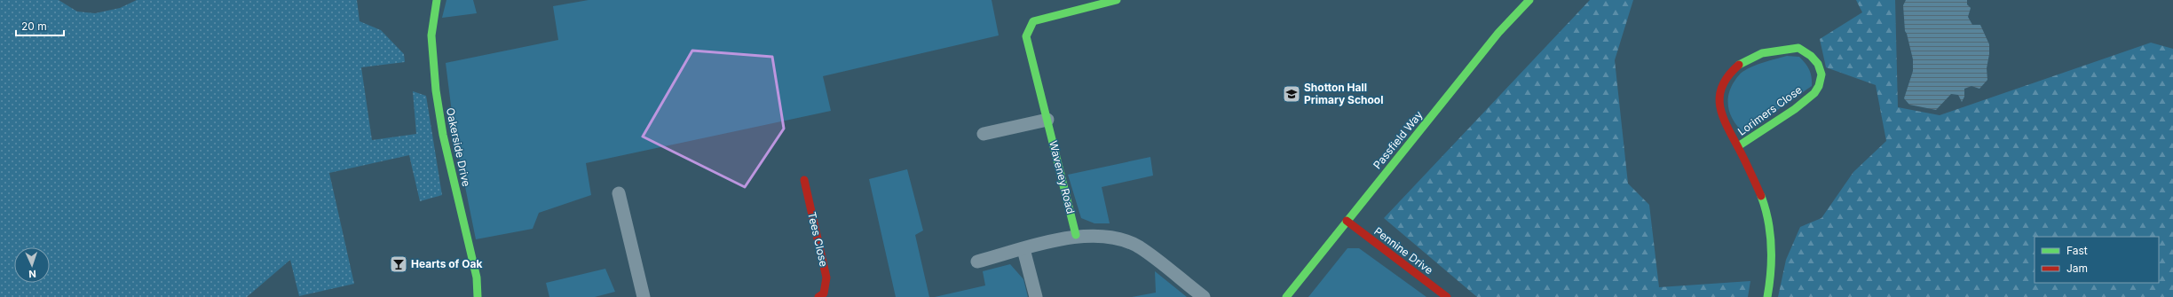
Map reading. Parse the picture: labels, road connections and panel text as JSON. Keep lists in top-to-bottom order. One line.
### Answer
{"streets":{"street":["Lorimers Close","Passfield Way","Oakerside Drive","Waveney Road","Tees Close","Pennine Drive"]},"crossings":[["Passfield Way","Pennine Drive"]],"places":{"school or university":["Shotton Hall Primary School"],"bar":["Hearts of Oak"]},"legend":["Fast","Jam"],"scale_bar":"20 m","north":"bottom"}
